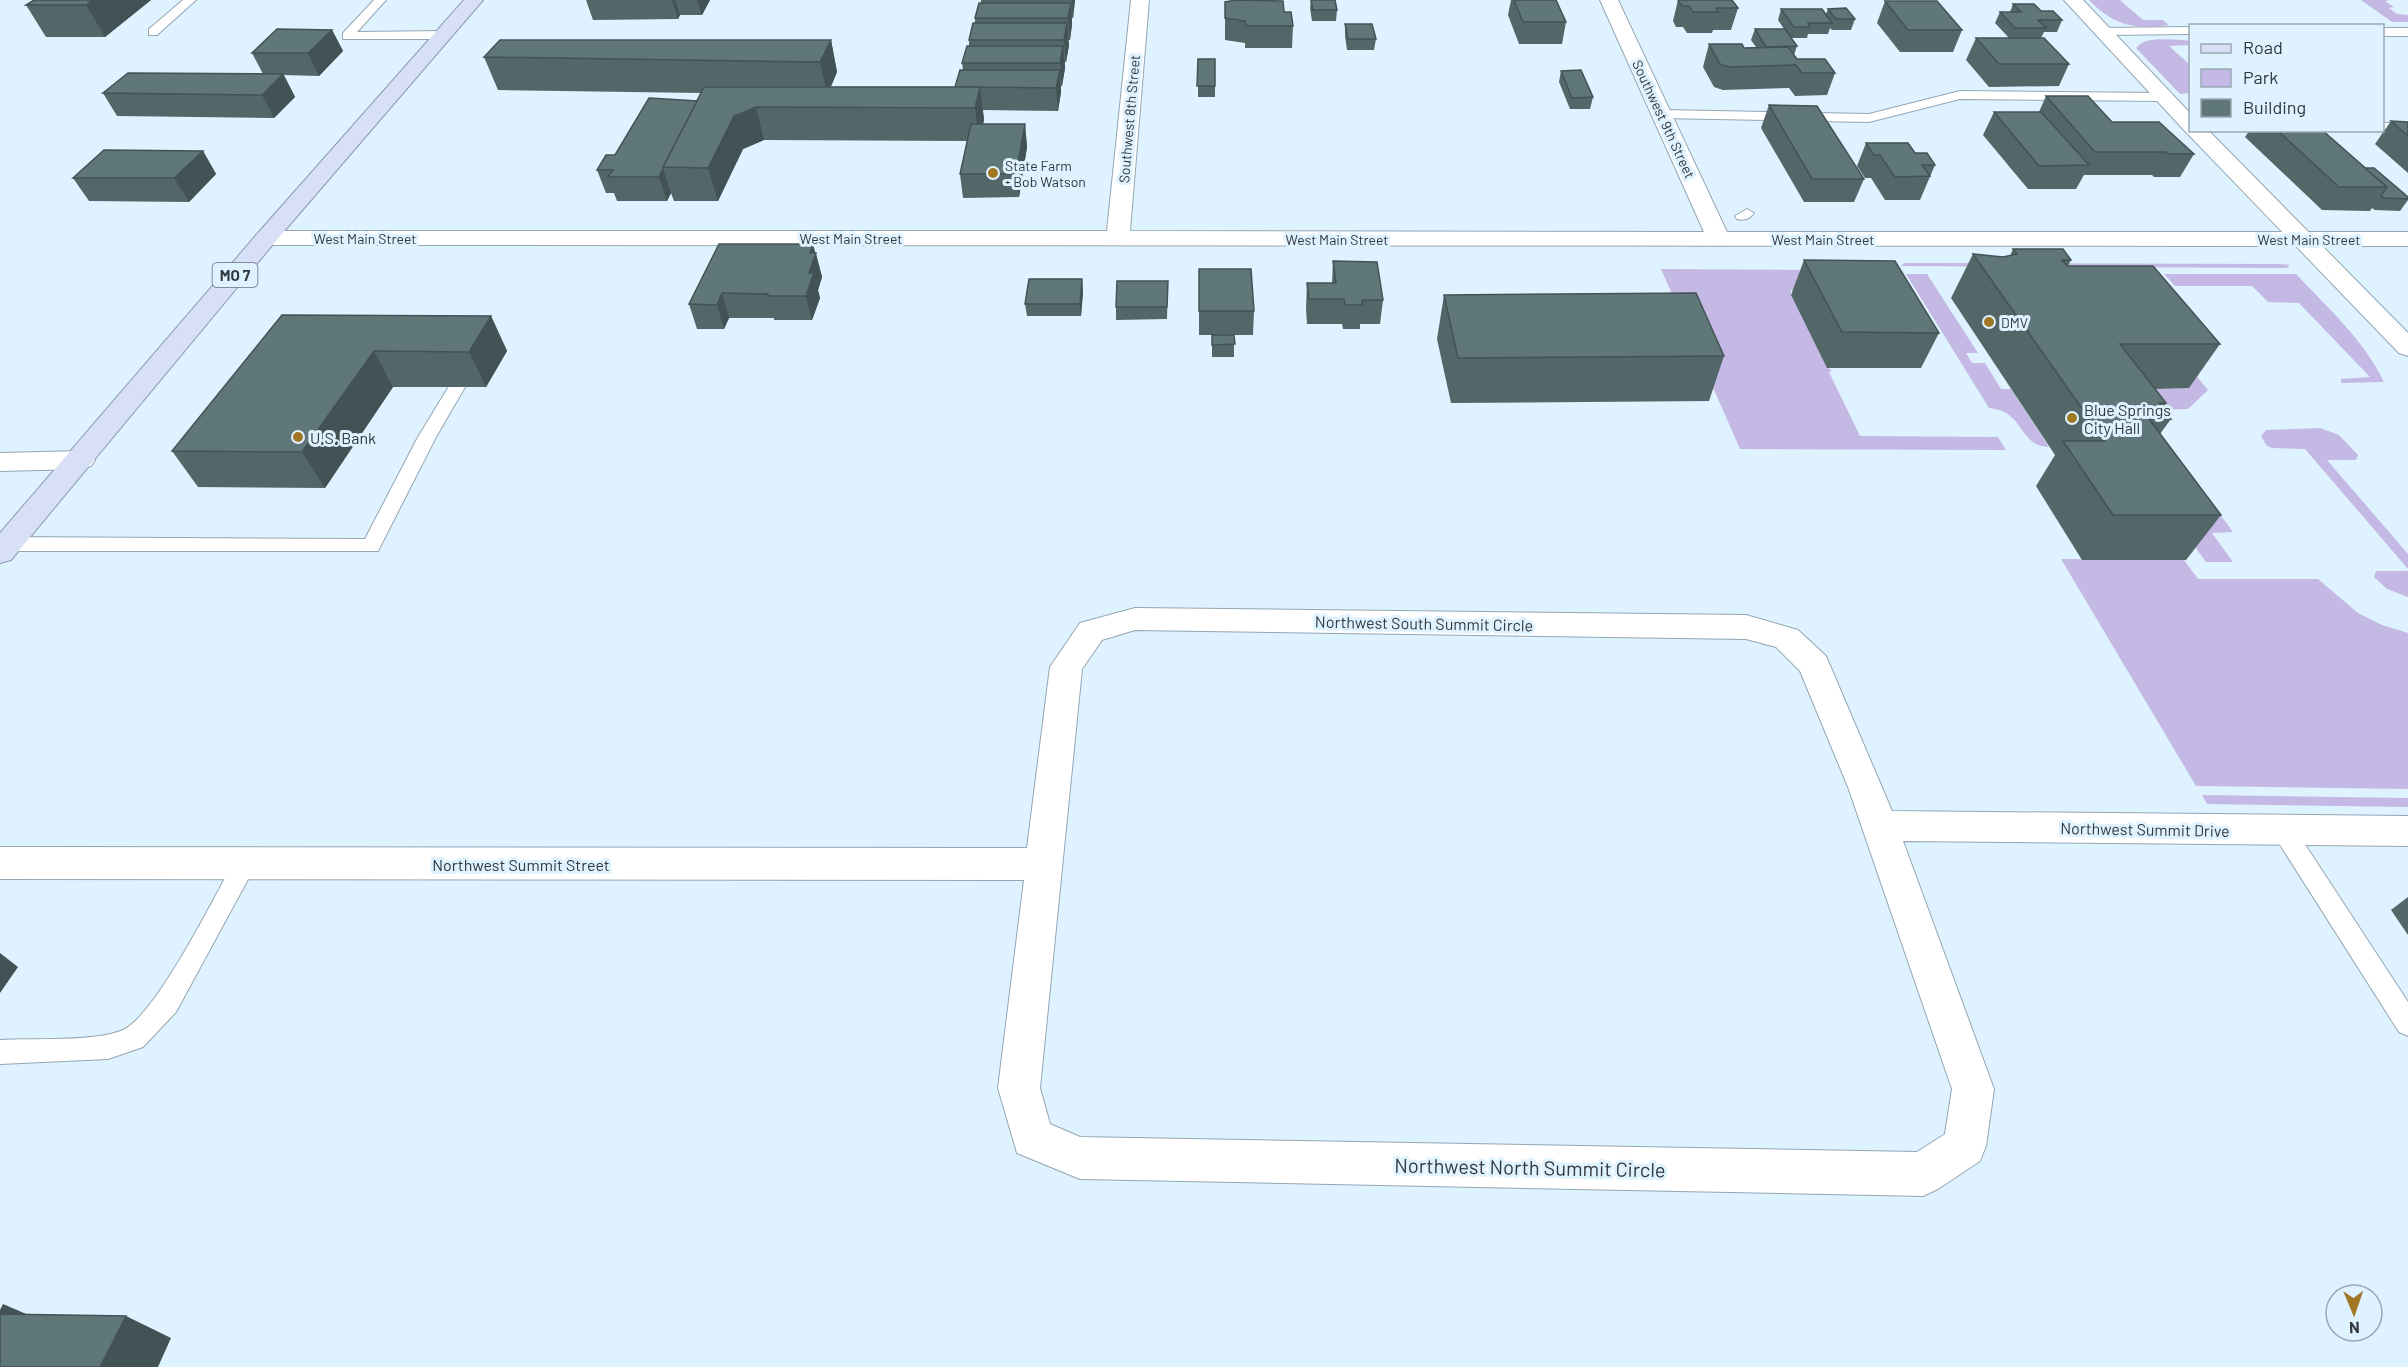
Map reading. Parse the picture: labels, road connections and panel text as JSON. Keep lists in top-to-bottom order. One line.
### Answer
{"streets":{"main road":["MO 7"],"street":["Southwest 8th Street","Southwest 9th Street","West Main Street","Northwest South Summit Circle","Northwest Summit Drive","Northwest Summit Street","Northwest North Summit Circle"]},"crossings":[["Southwest 8th Street","West Main Street"],["Southwest 9th Street","West Main Street"],["West Main Street","MO 7"],["Northwest South Summit Circle","Northwest Summit Drive"],["Northwest South Summit Circle","Northwest Summit Street"],["Northwest South Summit Circle","Northwest North Summit Circle"],["Northwest Summit Drive","Northwest North Summit Circle"],["Northwest Summit Street","Northwest North Summit Circle"]],"places":["State Farm - Bob Watson","DMV","Blue Springs City Hall","U.S. Bank"],"legend":["Road","Park","Building"],"north":"bottom"}
